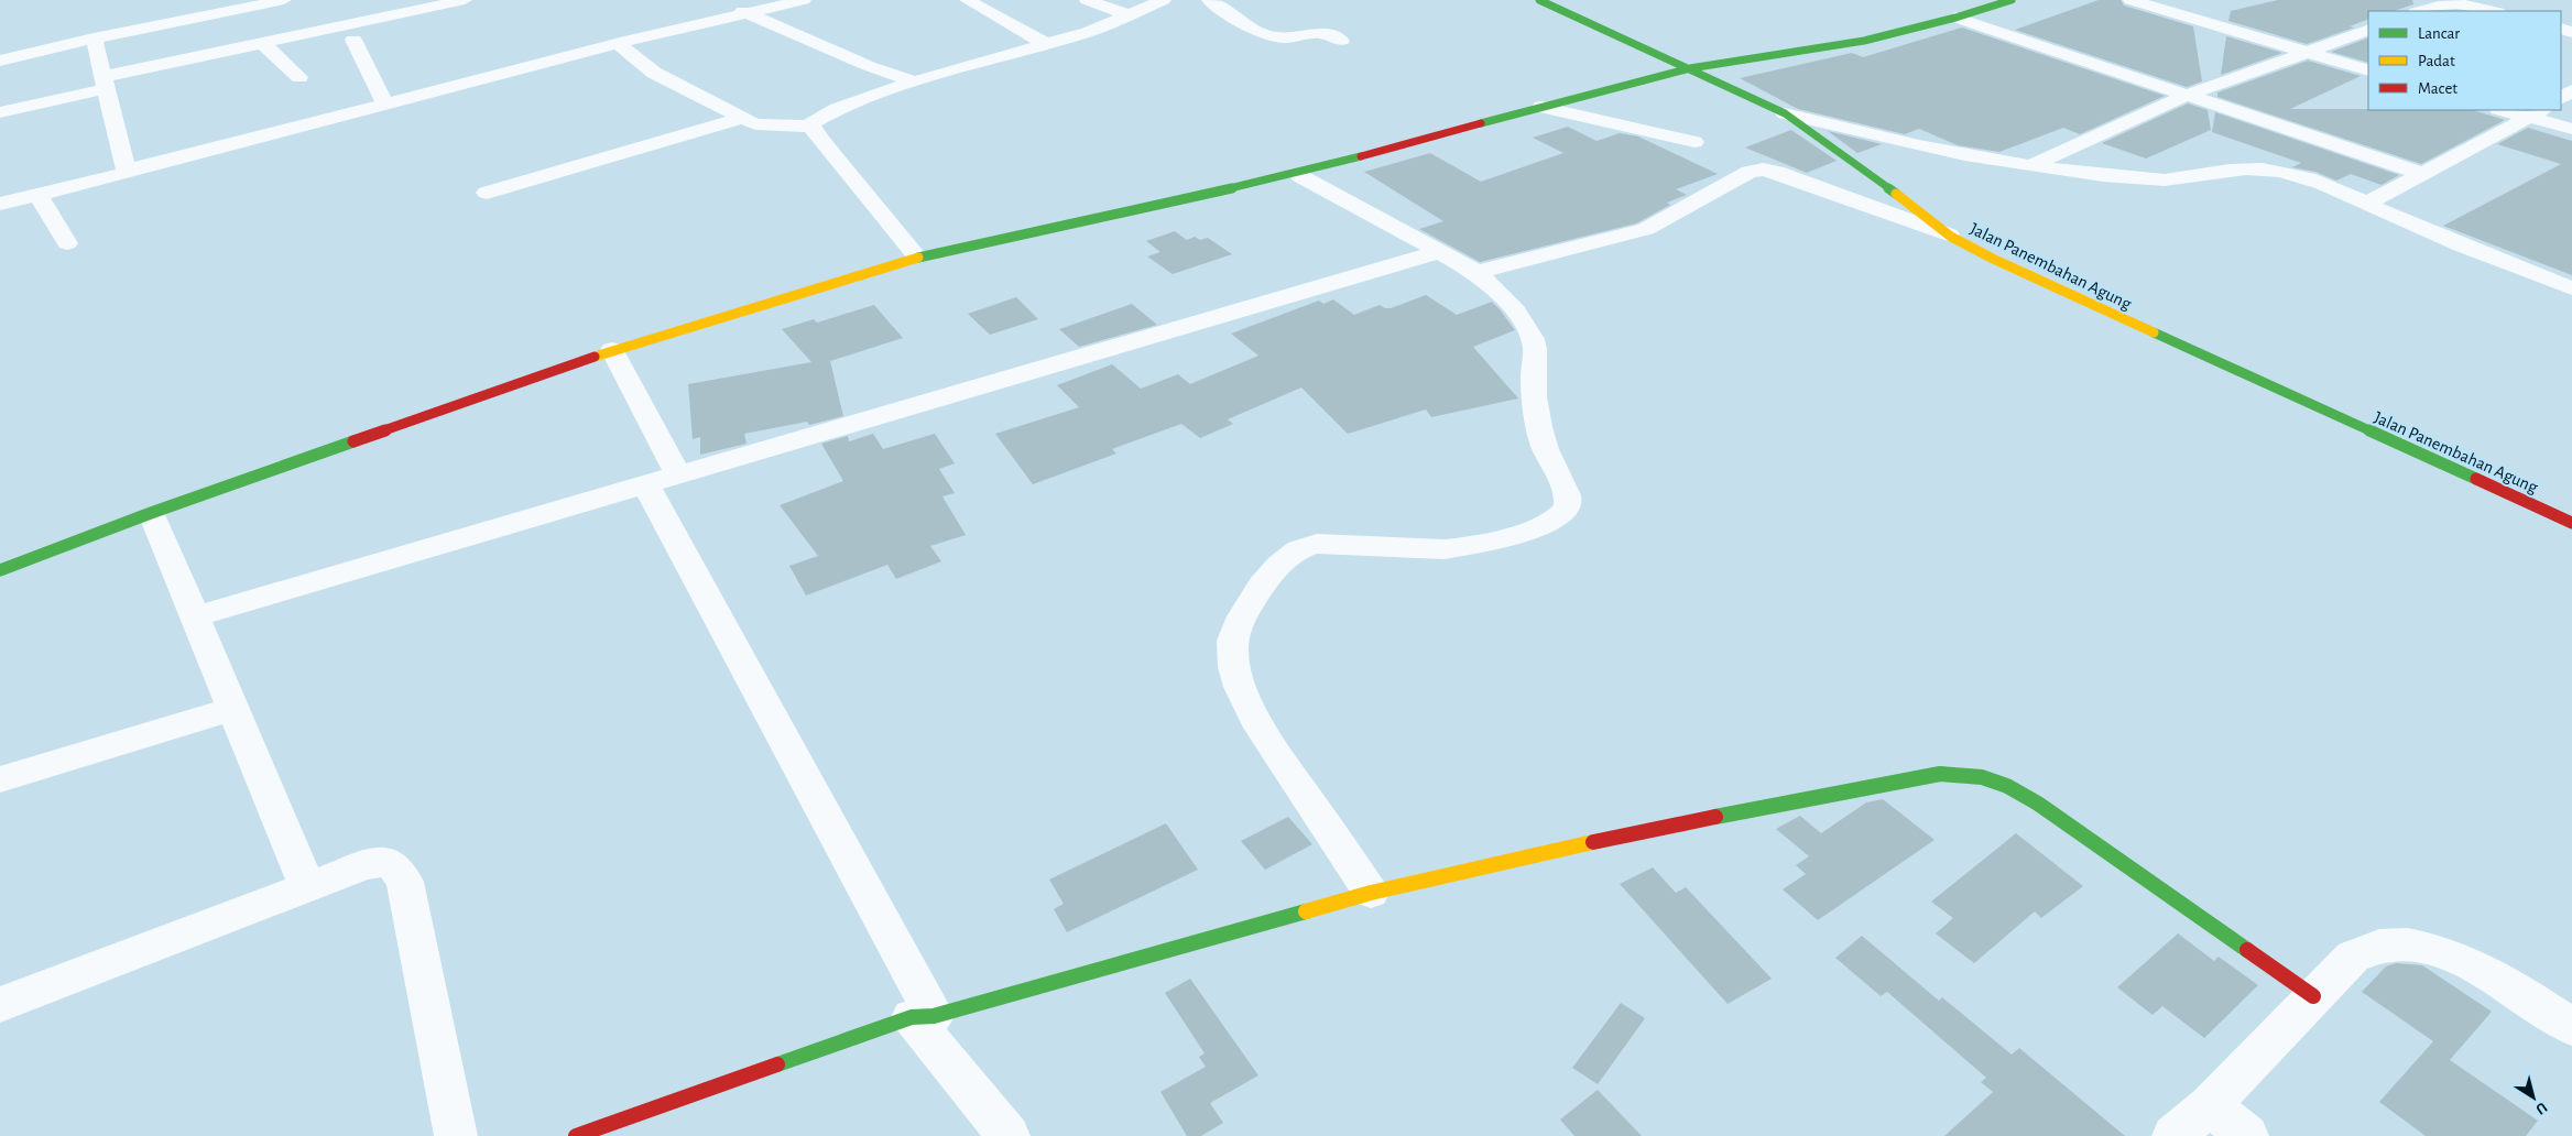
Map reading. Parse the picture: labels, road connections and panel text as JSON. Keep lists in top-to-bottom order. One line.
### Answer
{"streets":{"street":["Jalan Panembahan Agung"]},"legend":["Lancar","Padat","Macet"],"north":"bottom right"}
